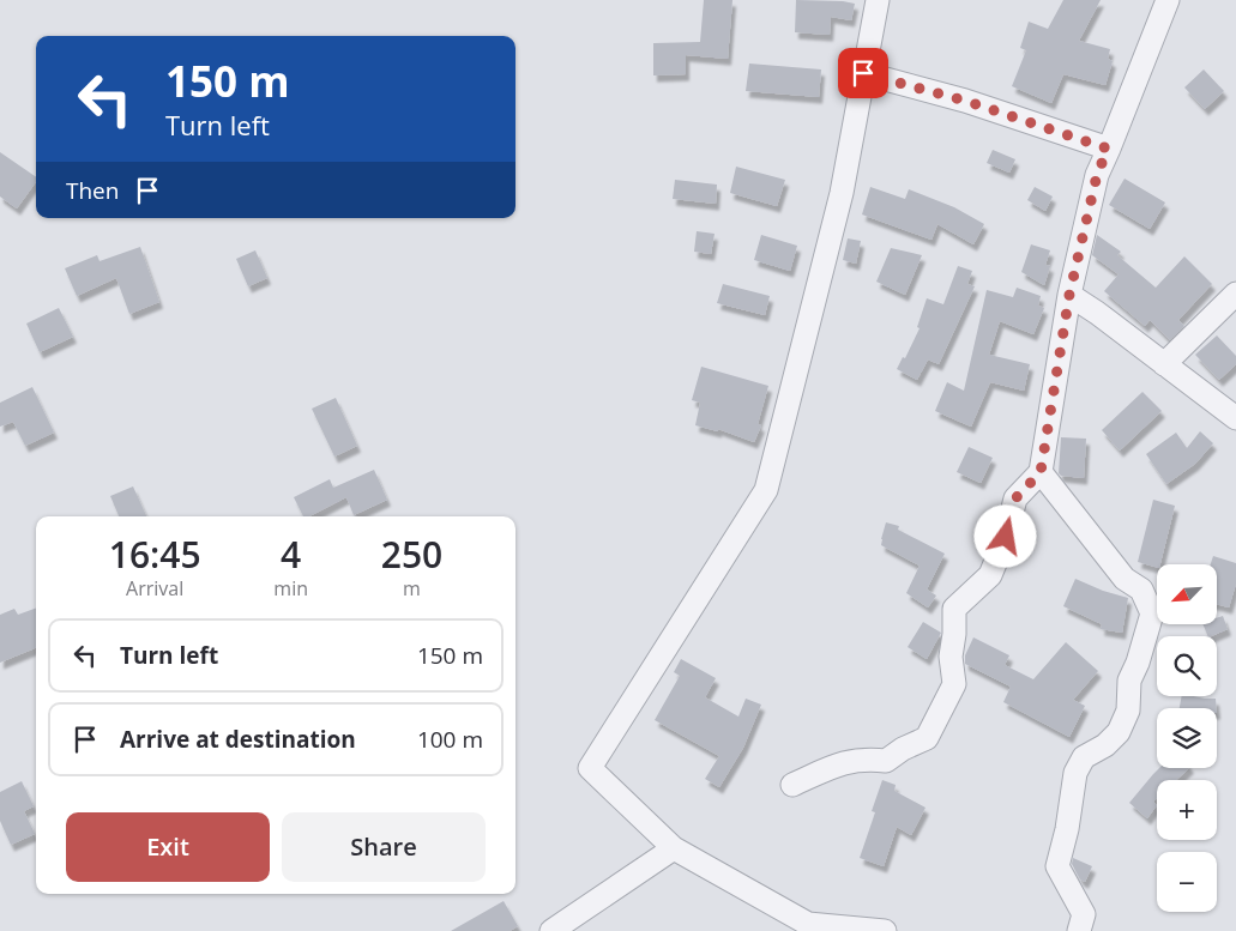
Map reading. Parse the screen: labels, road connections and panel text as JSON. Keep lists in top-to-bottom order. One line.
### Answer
{"north":"bottom left","page":{"turn":["150 m","Turn left"],"then":"Then","eta":["16:45","Arrival","4","min","250","m"],"map_buttons":["+","−"],"list":[{"name":"Turn left","value":"150 m"},{"name":"Arrive at destination","value":"100 m"}],"buttons":["Exit","Share"]}}
